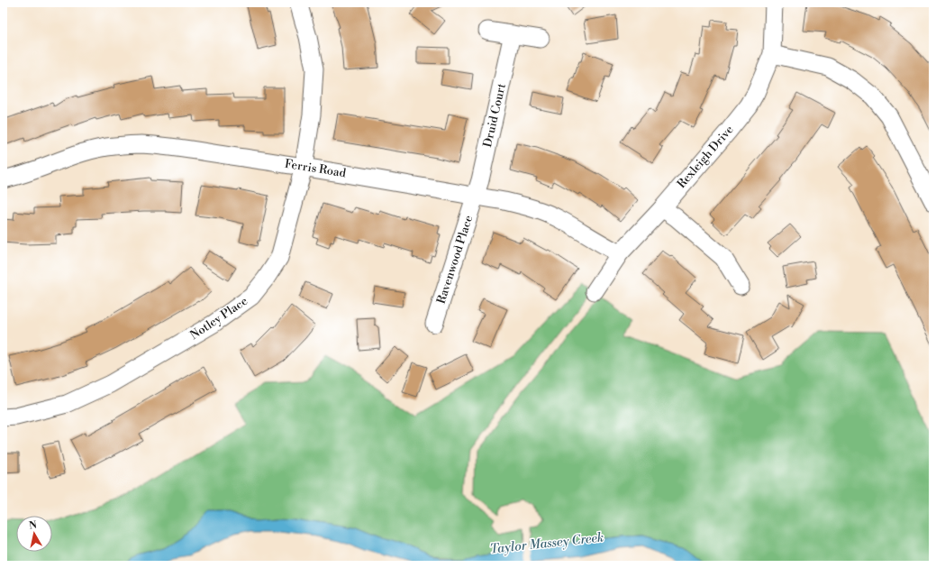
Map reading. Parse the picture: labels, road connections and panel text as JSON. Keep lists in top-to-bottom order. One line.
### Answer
{"streets":{"street":["Druid Court","Rexleigh Drive","Ferris Road","Ravenwood Place","Notley Place"]},"crossings":[["Druid Court","Ferris Road"],["Druid Court","Ravenwood Place"],["Rexleigh Drive","Ferris Road"],["Ferris Road","Ravenwood Place"],["Ferris Road","Notley Place"]],"water":["Taylor Massey Creek"],"north":"top"}
